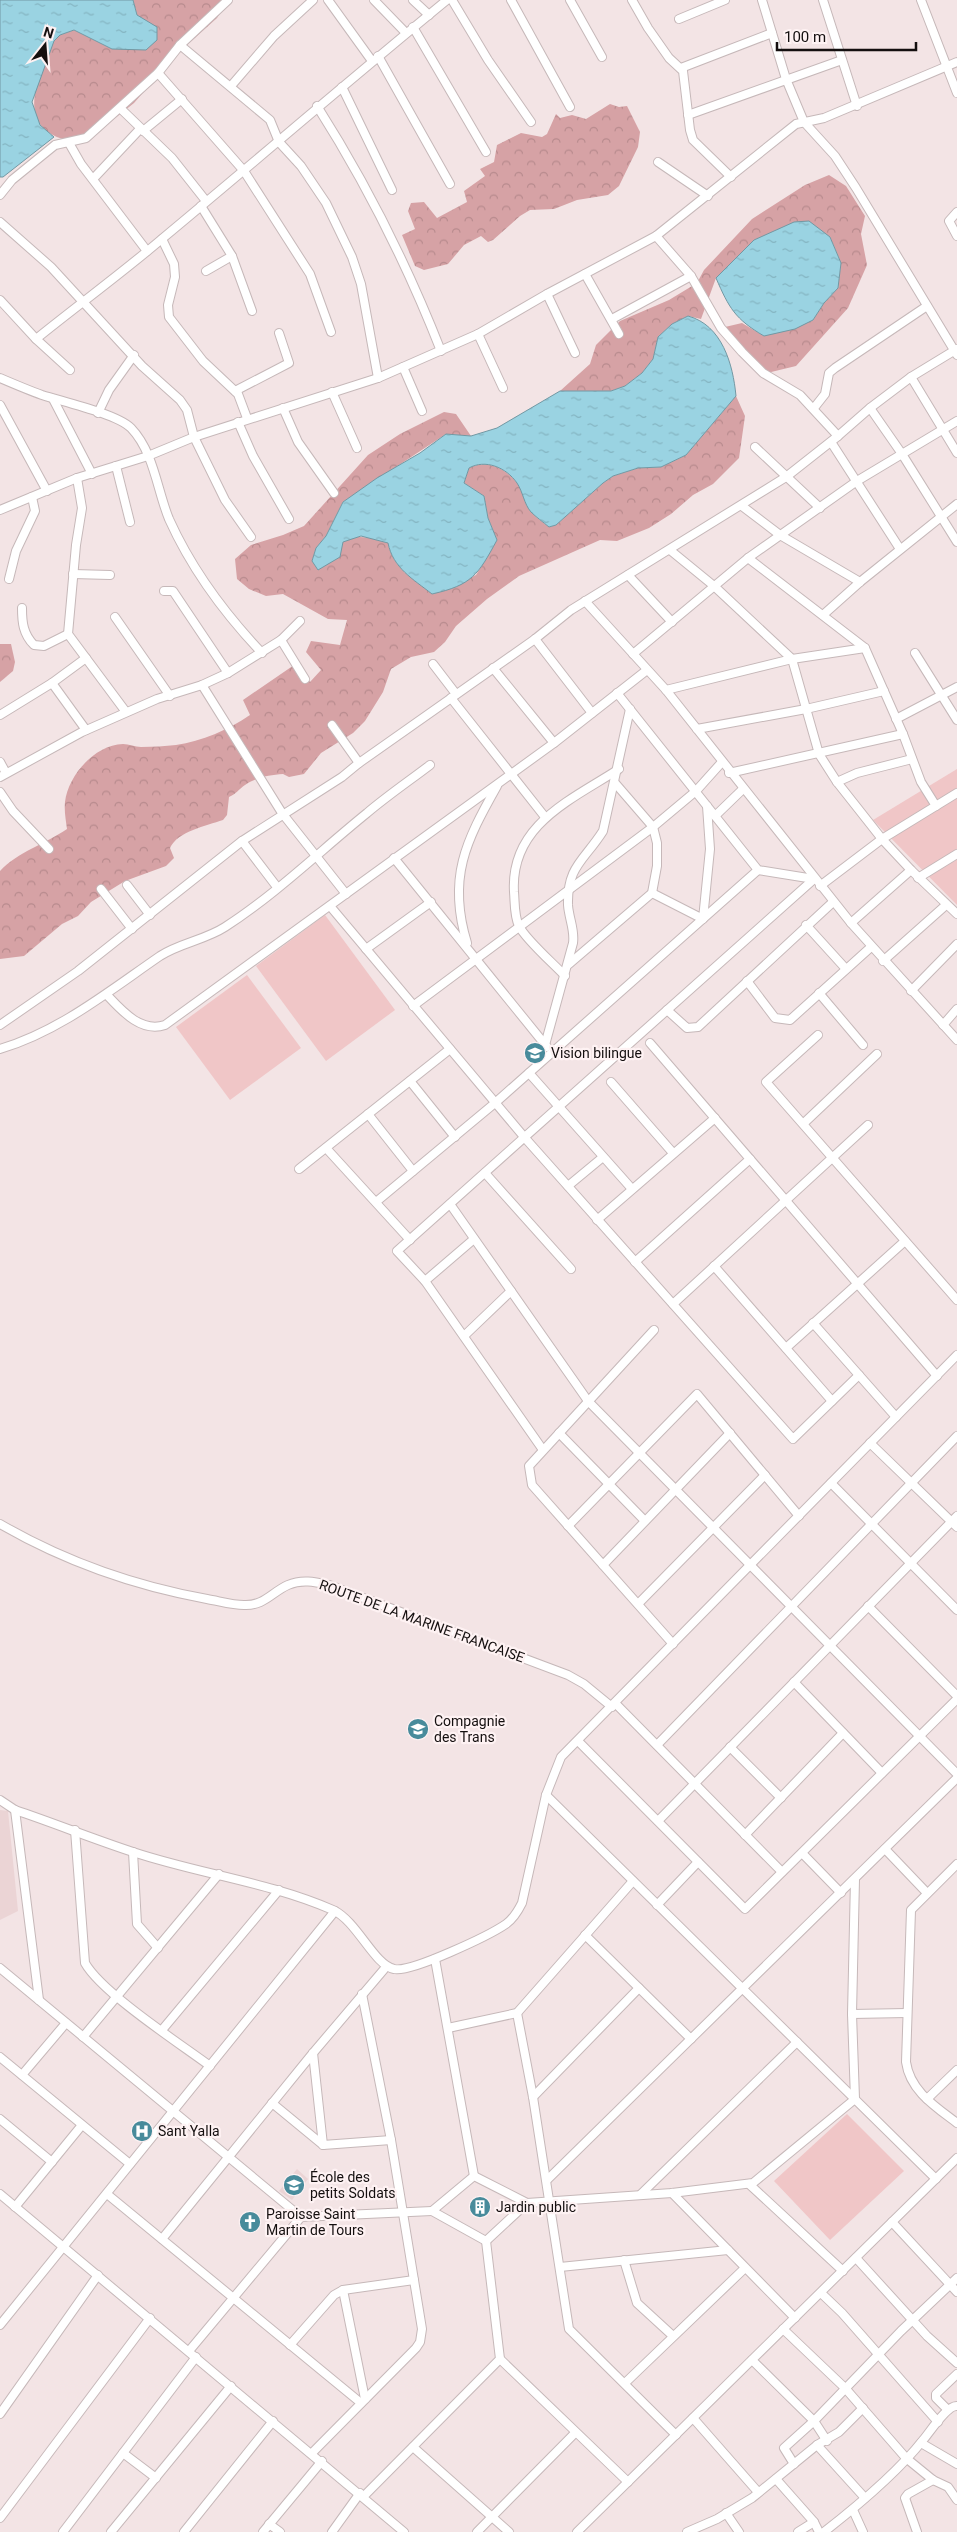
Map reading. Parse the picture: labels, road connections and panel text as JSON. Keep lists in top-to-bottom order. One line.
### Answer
{"streets":{"street":["ROUTE DE LA MARINE FRANCAISE"]},"places":{"school or university":["Vision bilingue","Compagnie des Trans","École des petits Soldats"],"hospital":["Sant Yalla"],"building":["Jardin public"],"church":["Paroisse Saint Martin de Tours"]},"scale_bar":"100 m","north":"top"}
